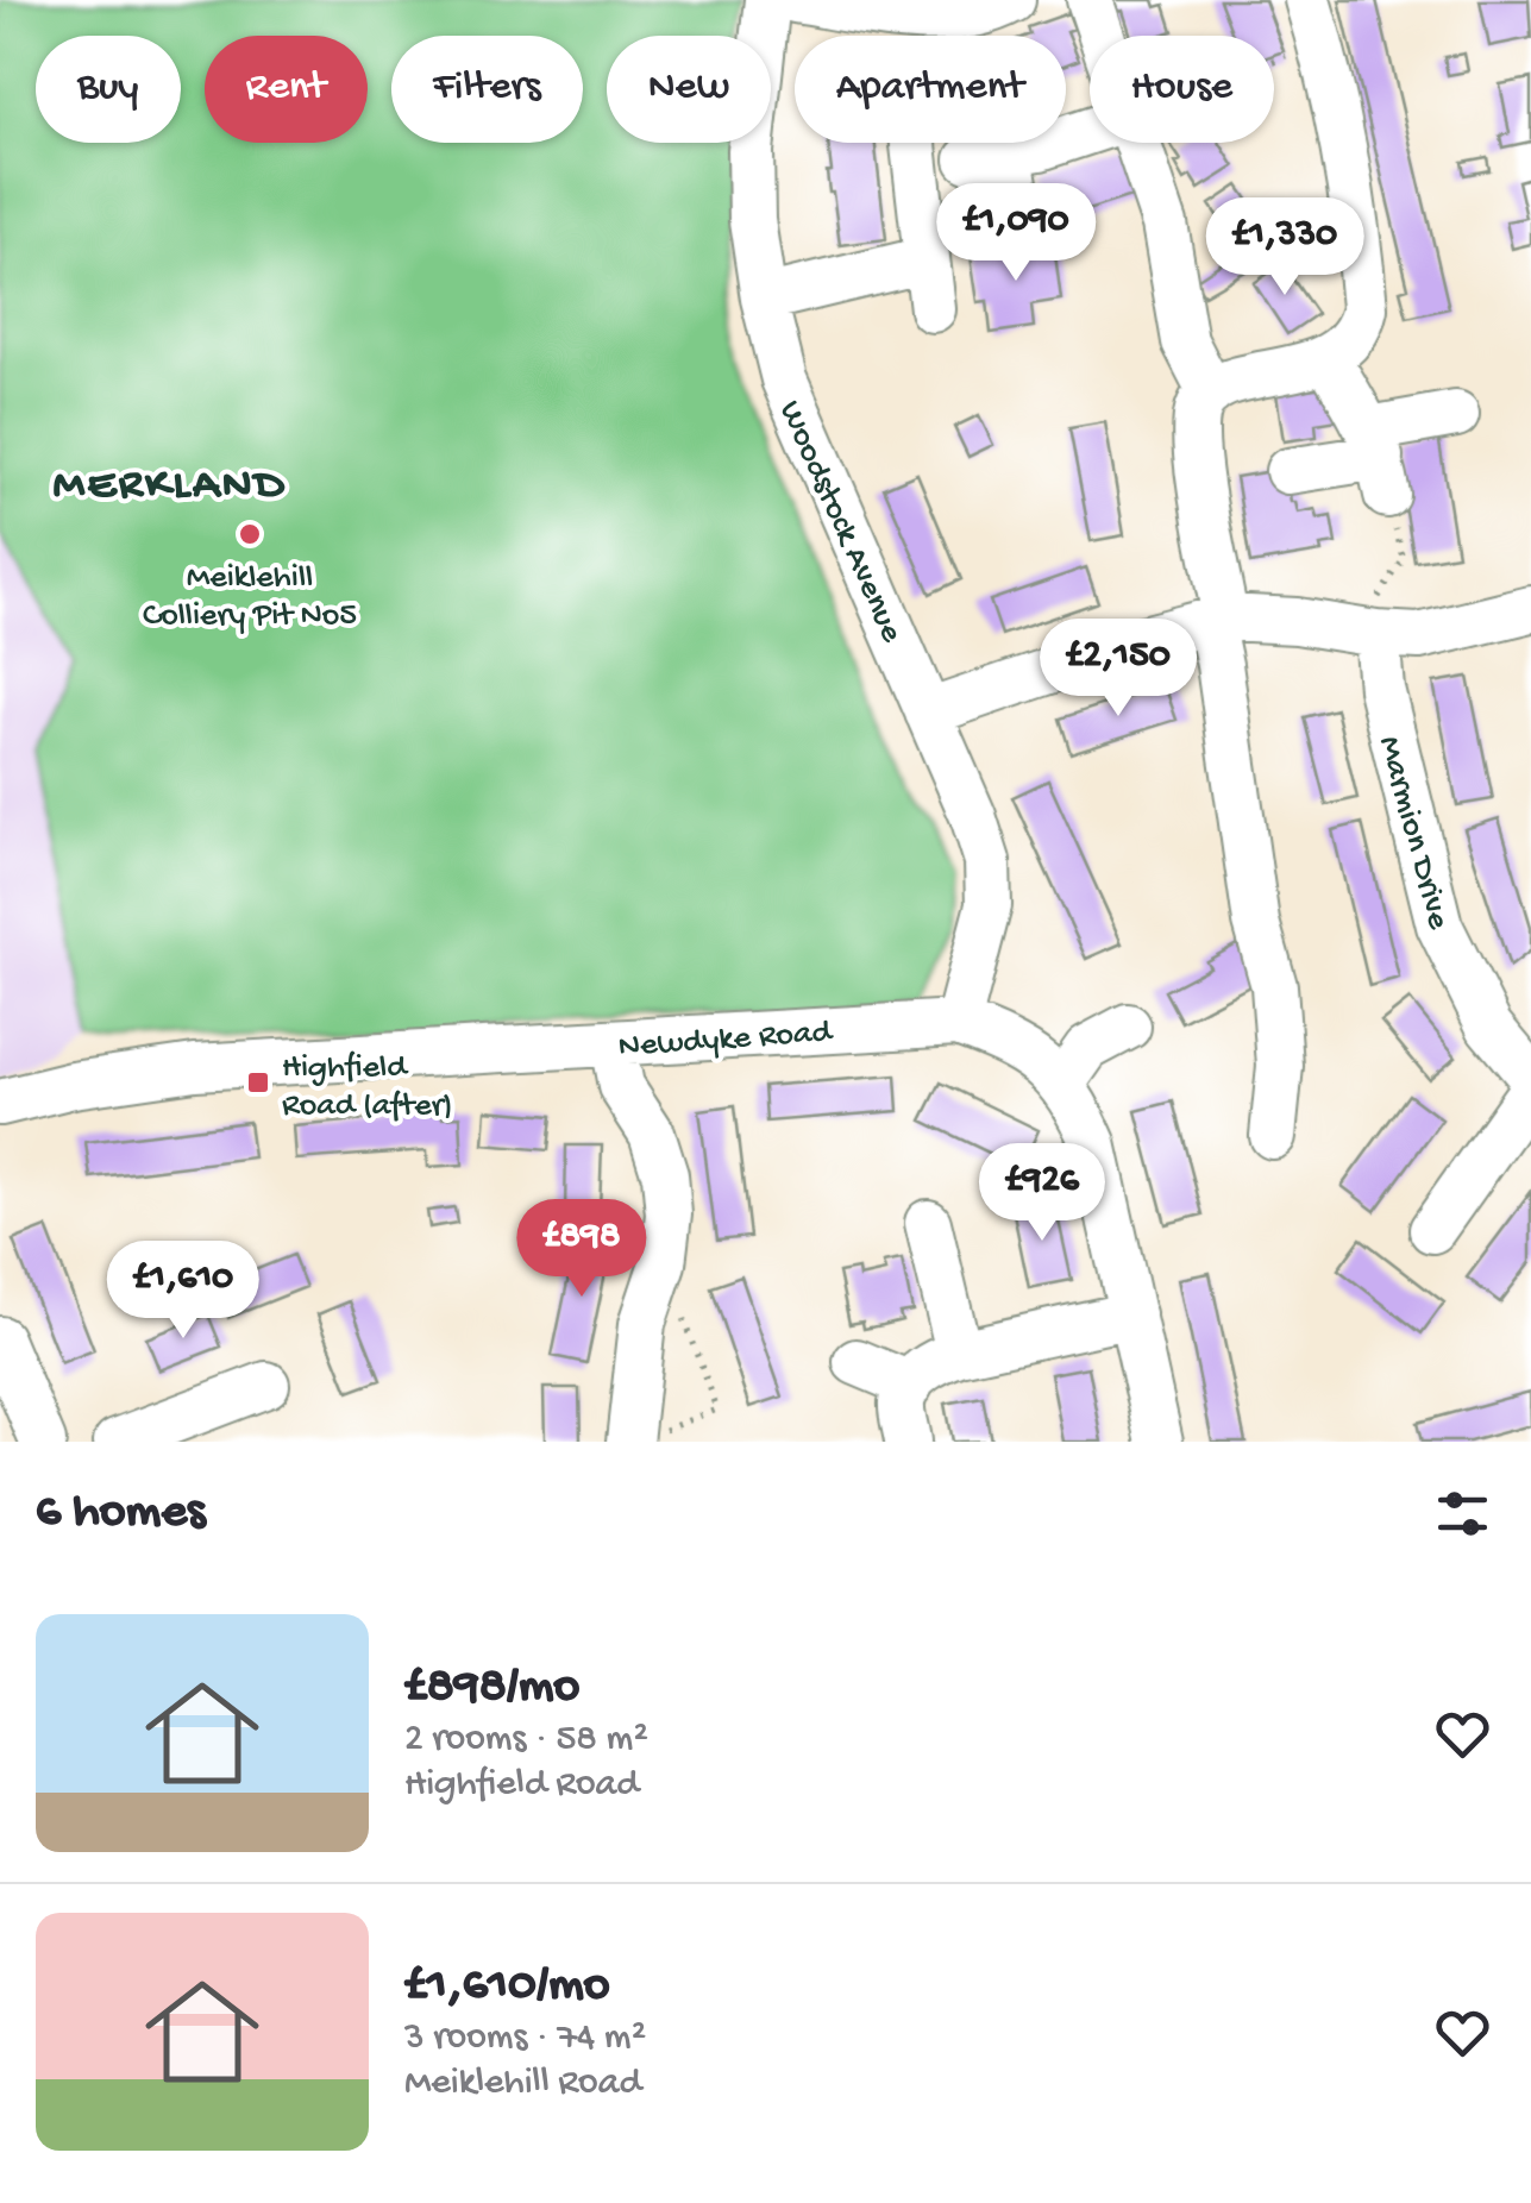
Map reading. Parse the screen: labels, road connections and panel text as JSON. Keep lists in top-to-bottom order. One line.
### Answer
{"streets":{"street":["Woodstock Avenue","Marmion Drive","Newdyke Road"]},"crossings":[["Woodstock Avenue","Newdyke Road"]],"districts":["MERKLAND"],"places":{"other":["Meiklehill Colliery Pit No5"],"transit":["Highfield Road (after)"]},"page":{"chip":["Buy","Rent","Filters","New","Apartment","House"],"price":["£1,090","£1,330","£2,150","£926","£898","£1,610"],"heading":"6 homes","list":[{"name":"£898/mo","note":"2 rooms · 58 m² · Highfield Road"},{"name":"£1,610/mo","note":"3 rooms · 74 m² · Meiklehill Road"}]}}
